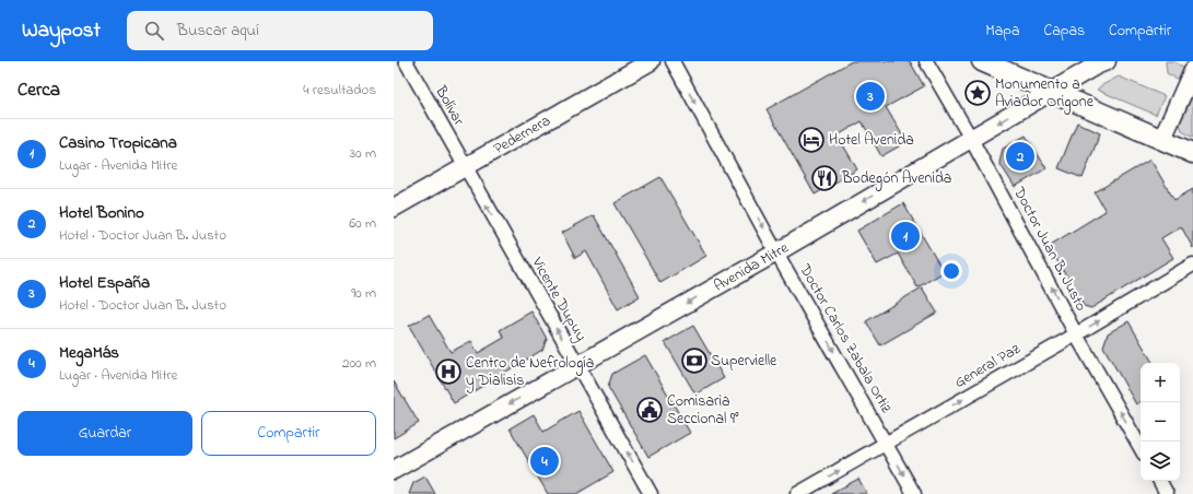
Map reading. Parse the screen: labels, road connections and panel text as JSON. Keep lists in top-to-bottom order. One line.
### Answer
{"streets":{"main road":["Pedernera","Avenida Mitre"],"street":["Bolívar","Doctor Juan B. Justo","Vicente Dupuy","Doctor Carlos Zabala Ortiz","General Paz"]},"crossings":[["Bolívar","Pedernera"],["Bolívar","Vicente Dupuy"],["Pedernera","Vicente Dupuy"],["Doctor Juan B. Justo","Avenida Mitre"],["Doctor Juan B. Justo","General Paz"],["Avenida Mitre","Vicente Dupuy"],["Avenida Mitre","Doctor Carlos Zabala Ortiz"],["Doctor Carlos Zabala Ortiz","General Paz"]],"one_way":["Doctor Juan B. Justo","Avenida Mitre","Vicente Dupuy","Doctor Carlos Zabala Ortiz","General Paz"],"places":{"place":["Monumento a Aviador Origone"],"hotel":["Hotel Avenida"],"restaurant":["Bodegón Avenida"],"bank":["Supervielle"],"hospital":["Centro de Nefrología y Dialisis"],"public building":["Comisarìa Seccional 9°"]},"page":{"header":"Waypost","search":"Buscar aquí","nav":["Mapa","Capas","Compartir"],"heading":["Cerca","4 resultados"],"pins":["3","2","1","4"],"list":[{"mark":"1","name":"Casino Tropicana","note":"Lugar · Avenida Mitre","value":"30 m"},{"mark":"2","name":"Hotel Bonino","note":"Hotel · Doctor Juan B. Justo","value":"60 m"},{"mark":"3","name":"Hotel España","note":"Hotel · Doctor Juan B. Justo","value":"90 m"},{"mark":"4","name":"MegaMás","note":"Lugar · Avenida Mitre","value":"200 m"}],"map_buttons":["+","−"],"buttons":["Guardar","Compartir"]}}
